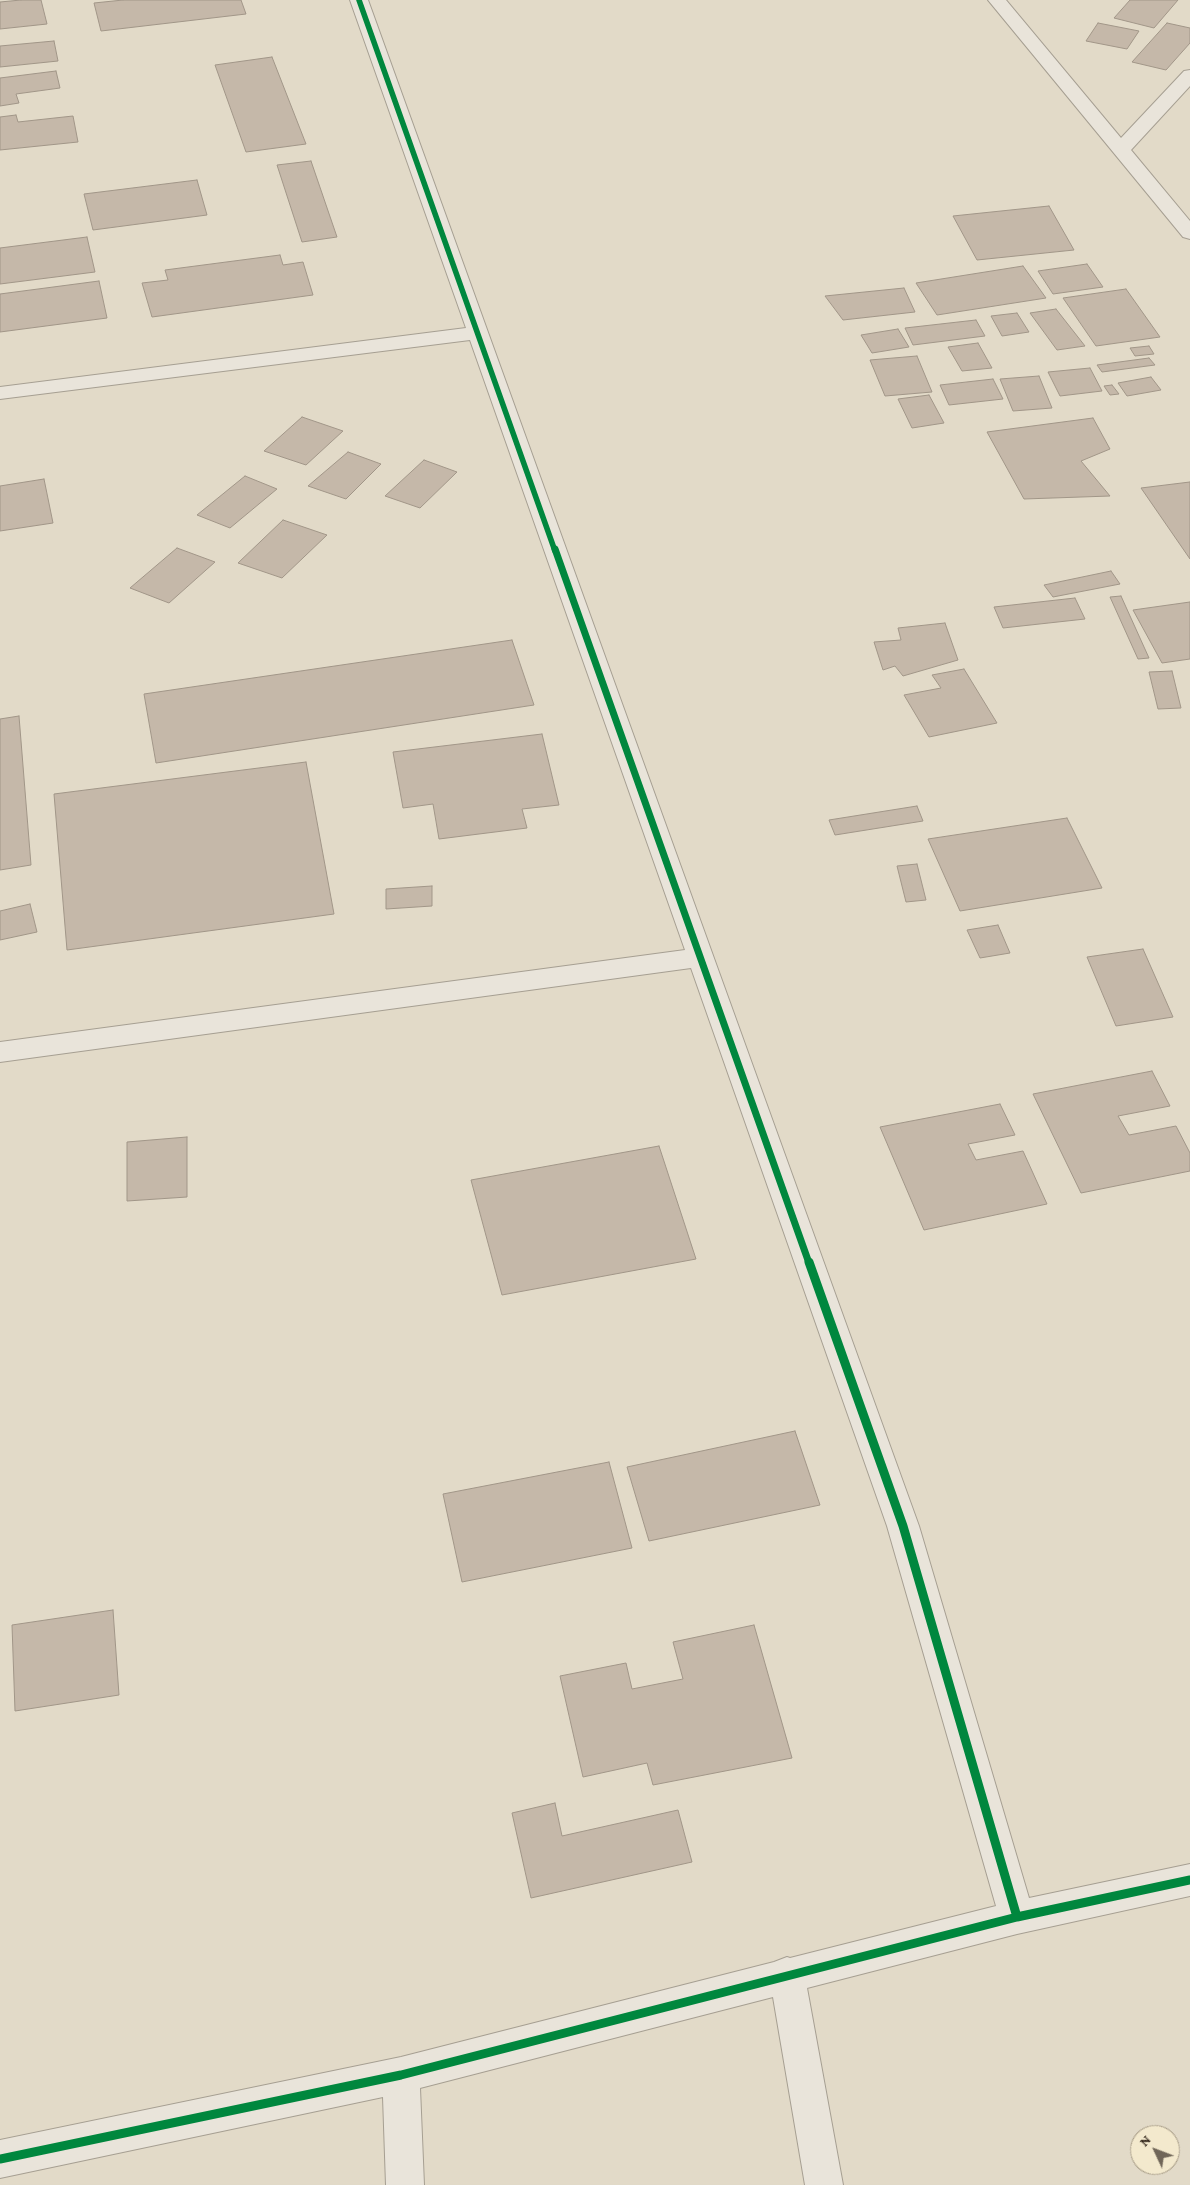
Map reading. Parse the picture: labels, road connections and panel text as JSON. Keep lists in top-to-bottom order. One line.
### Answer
{"north":"top left"}
